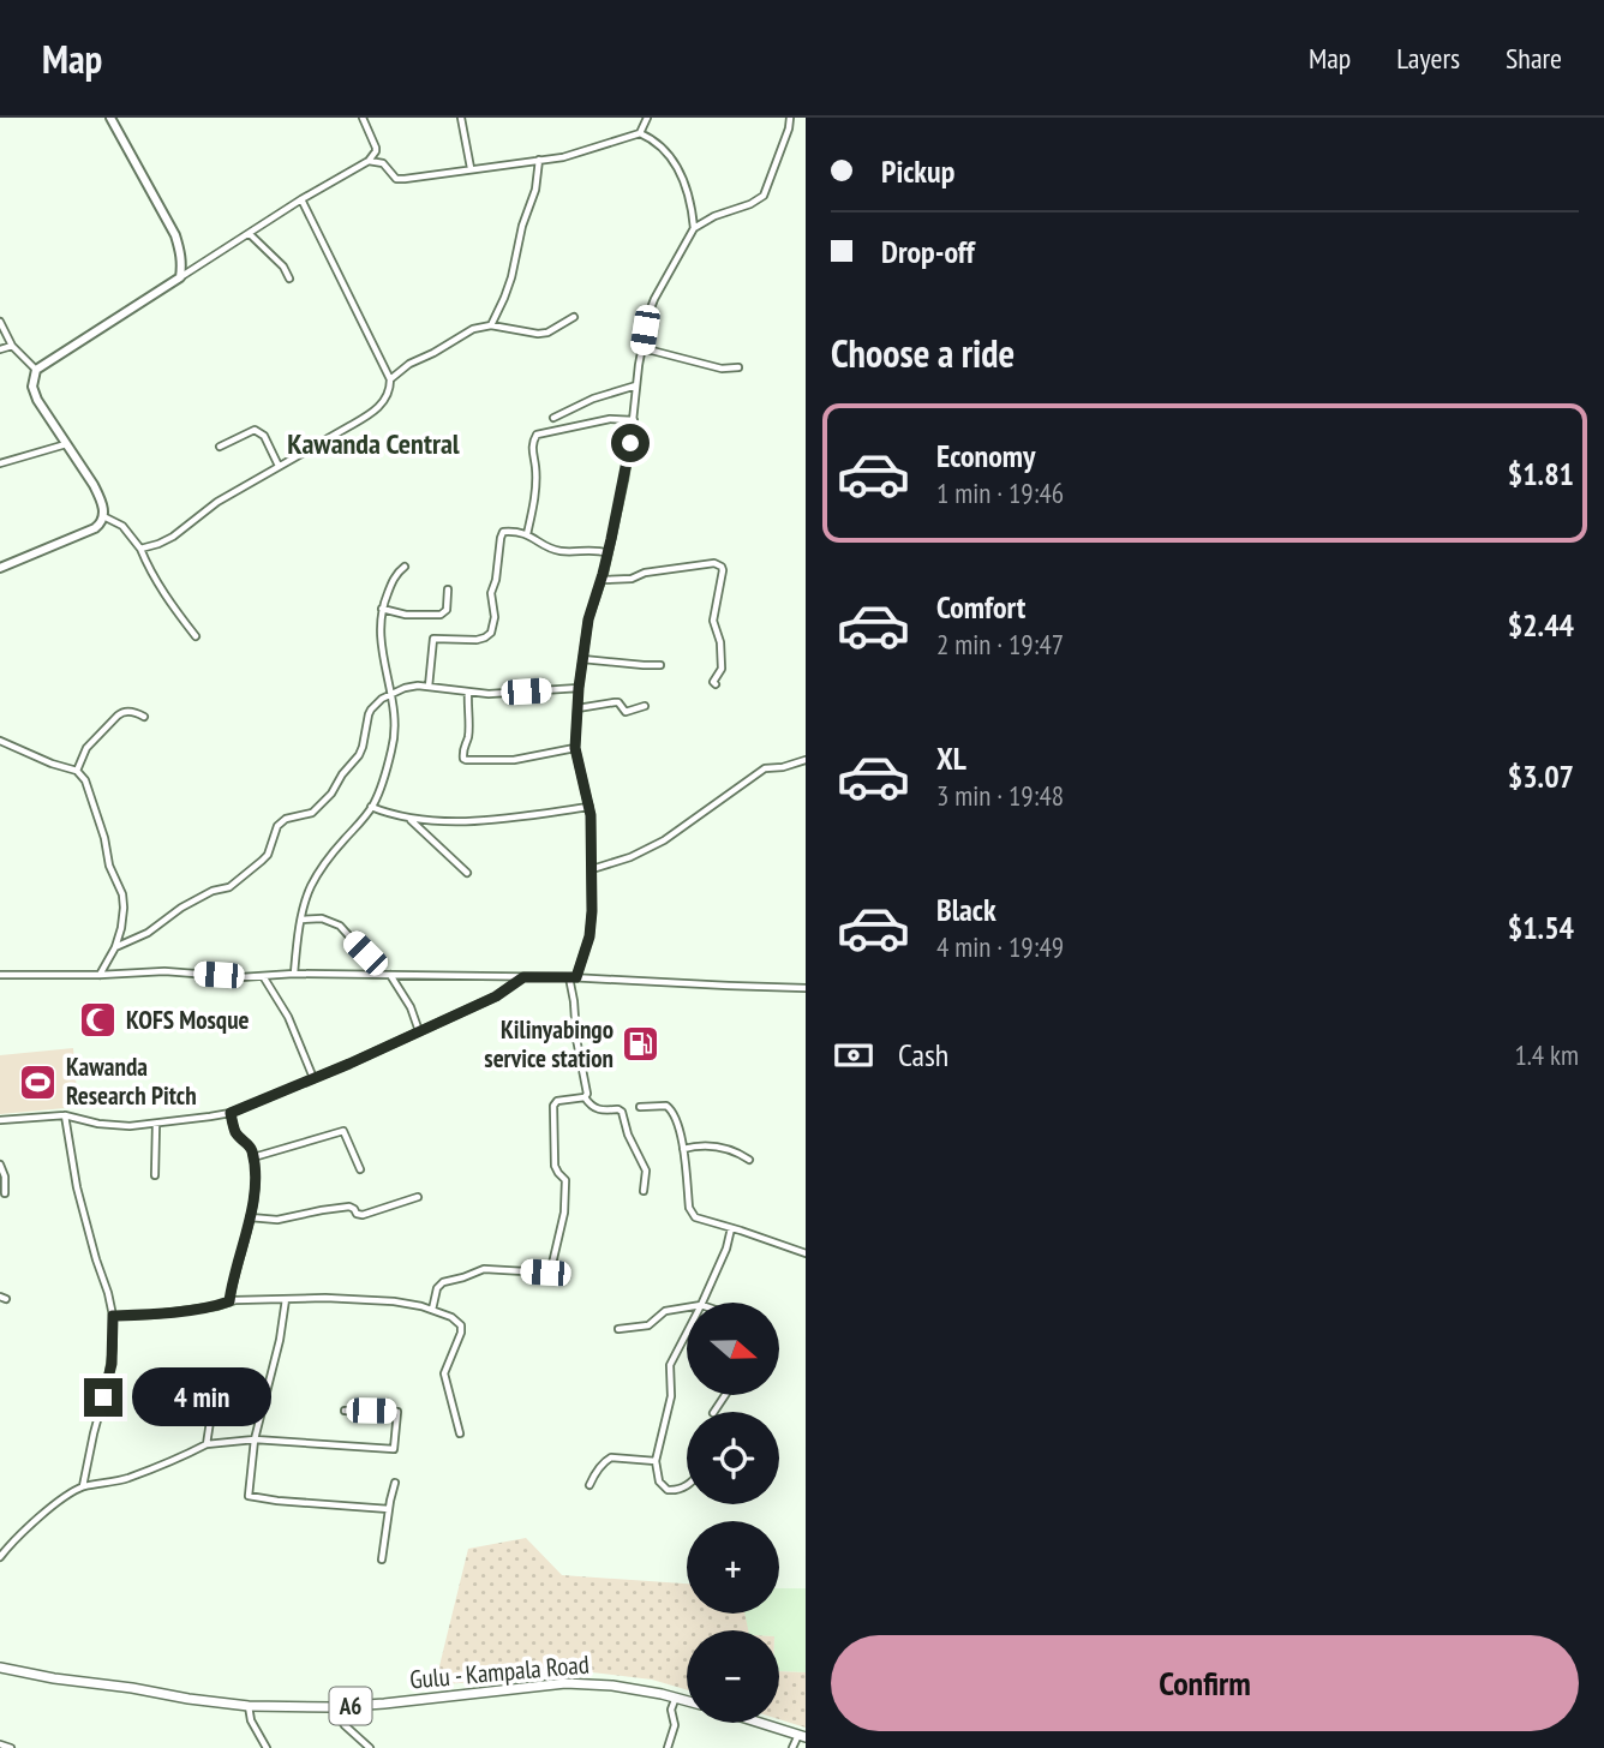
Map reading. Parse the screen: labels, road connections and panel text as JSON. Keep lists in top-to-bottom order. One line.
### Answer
{"streets":{"main road":["Gulu - Kampala Road","A6"]},"districts":["Kawanda Central"],"places":{"mosque":["KOFS Mosque"],"fuel station":["Kilinyabingo service station"],"sports":["Kawanda Research Pitch"]},"north":"right","page":{"header":"Map","nav":["Map","Layers","Share"],"banner":["Pickup","Drop-off"],"heading":"Choose a ride","list":[{"name":"Economy","note":"1 min · 19:46","value":"$1.81"},{"name":"Comfort","note":"2 min · 19:47","value":"$2.44"},{"name":"XL","note":"3 min · 19:48","value":"$3.07"},{"name":"Black","note":"4 min · 19:49","value":"$1.54"}],"pay":["Cash","1.4 km"],"map_buttons":["+","−"],"bubble":"4 min","buttons":"Confirm"}}
